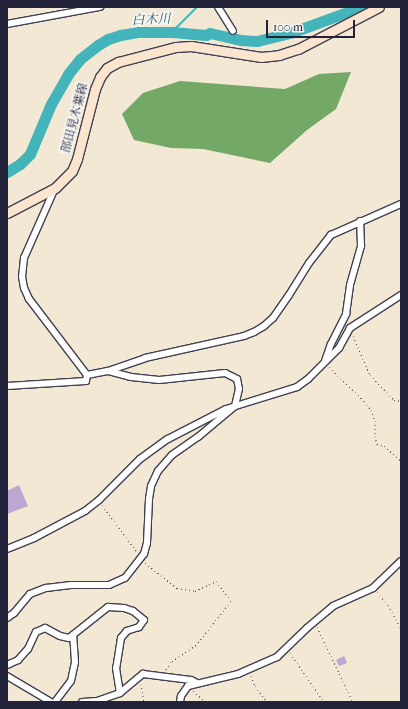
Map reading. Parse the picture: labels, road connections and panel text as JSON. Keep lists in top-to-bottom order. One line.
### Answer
{"streets":{"main road":["部田見木葉線"]},"water":["白木川"],"scale_bar":"100 m"}
